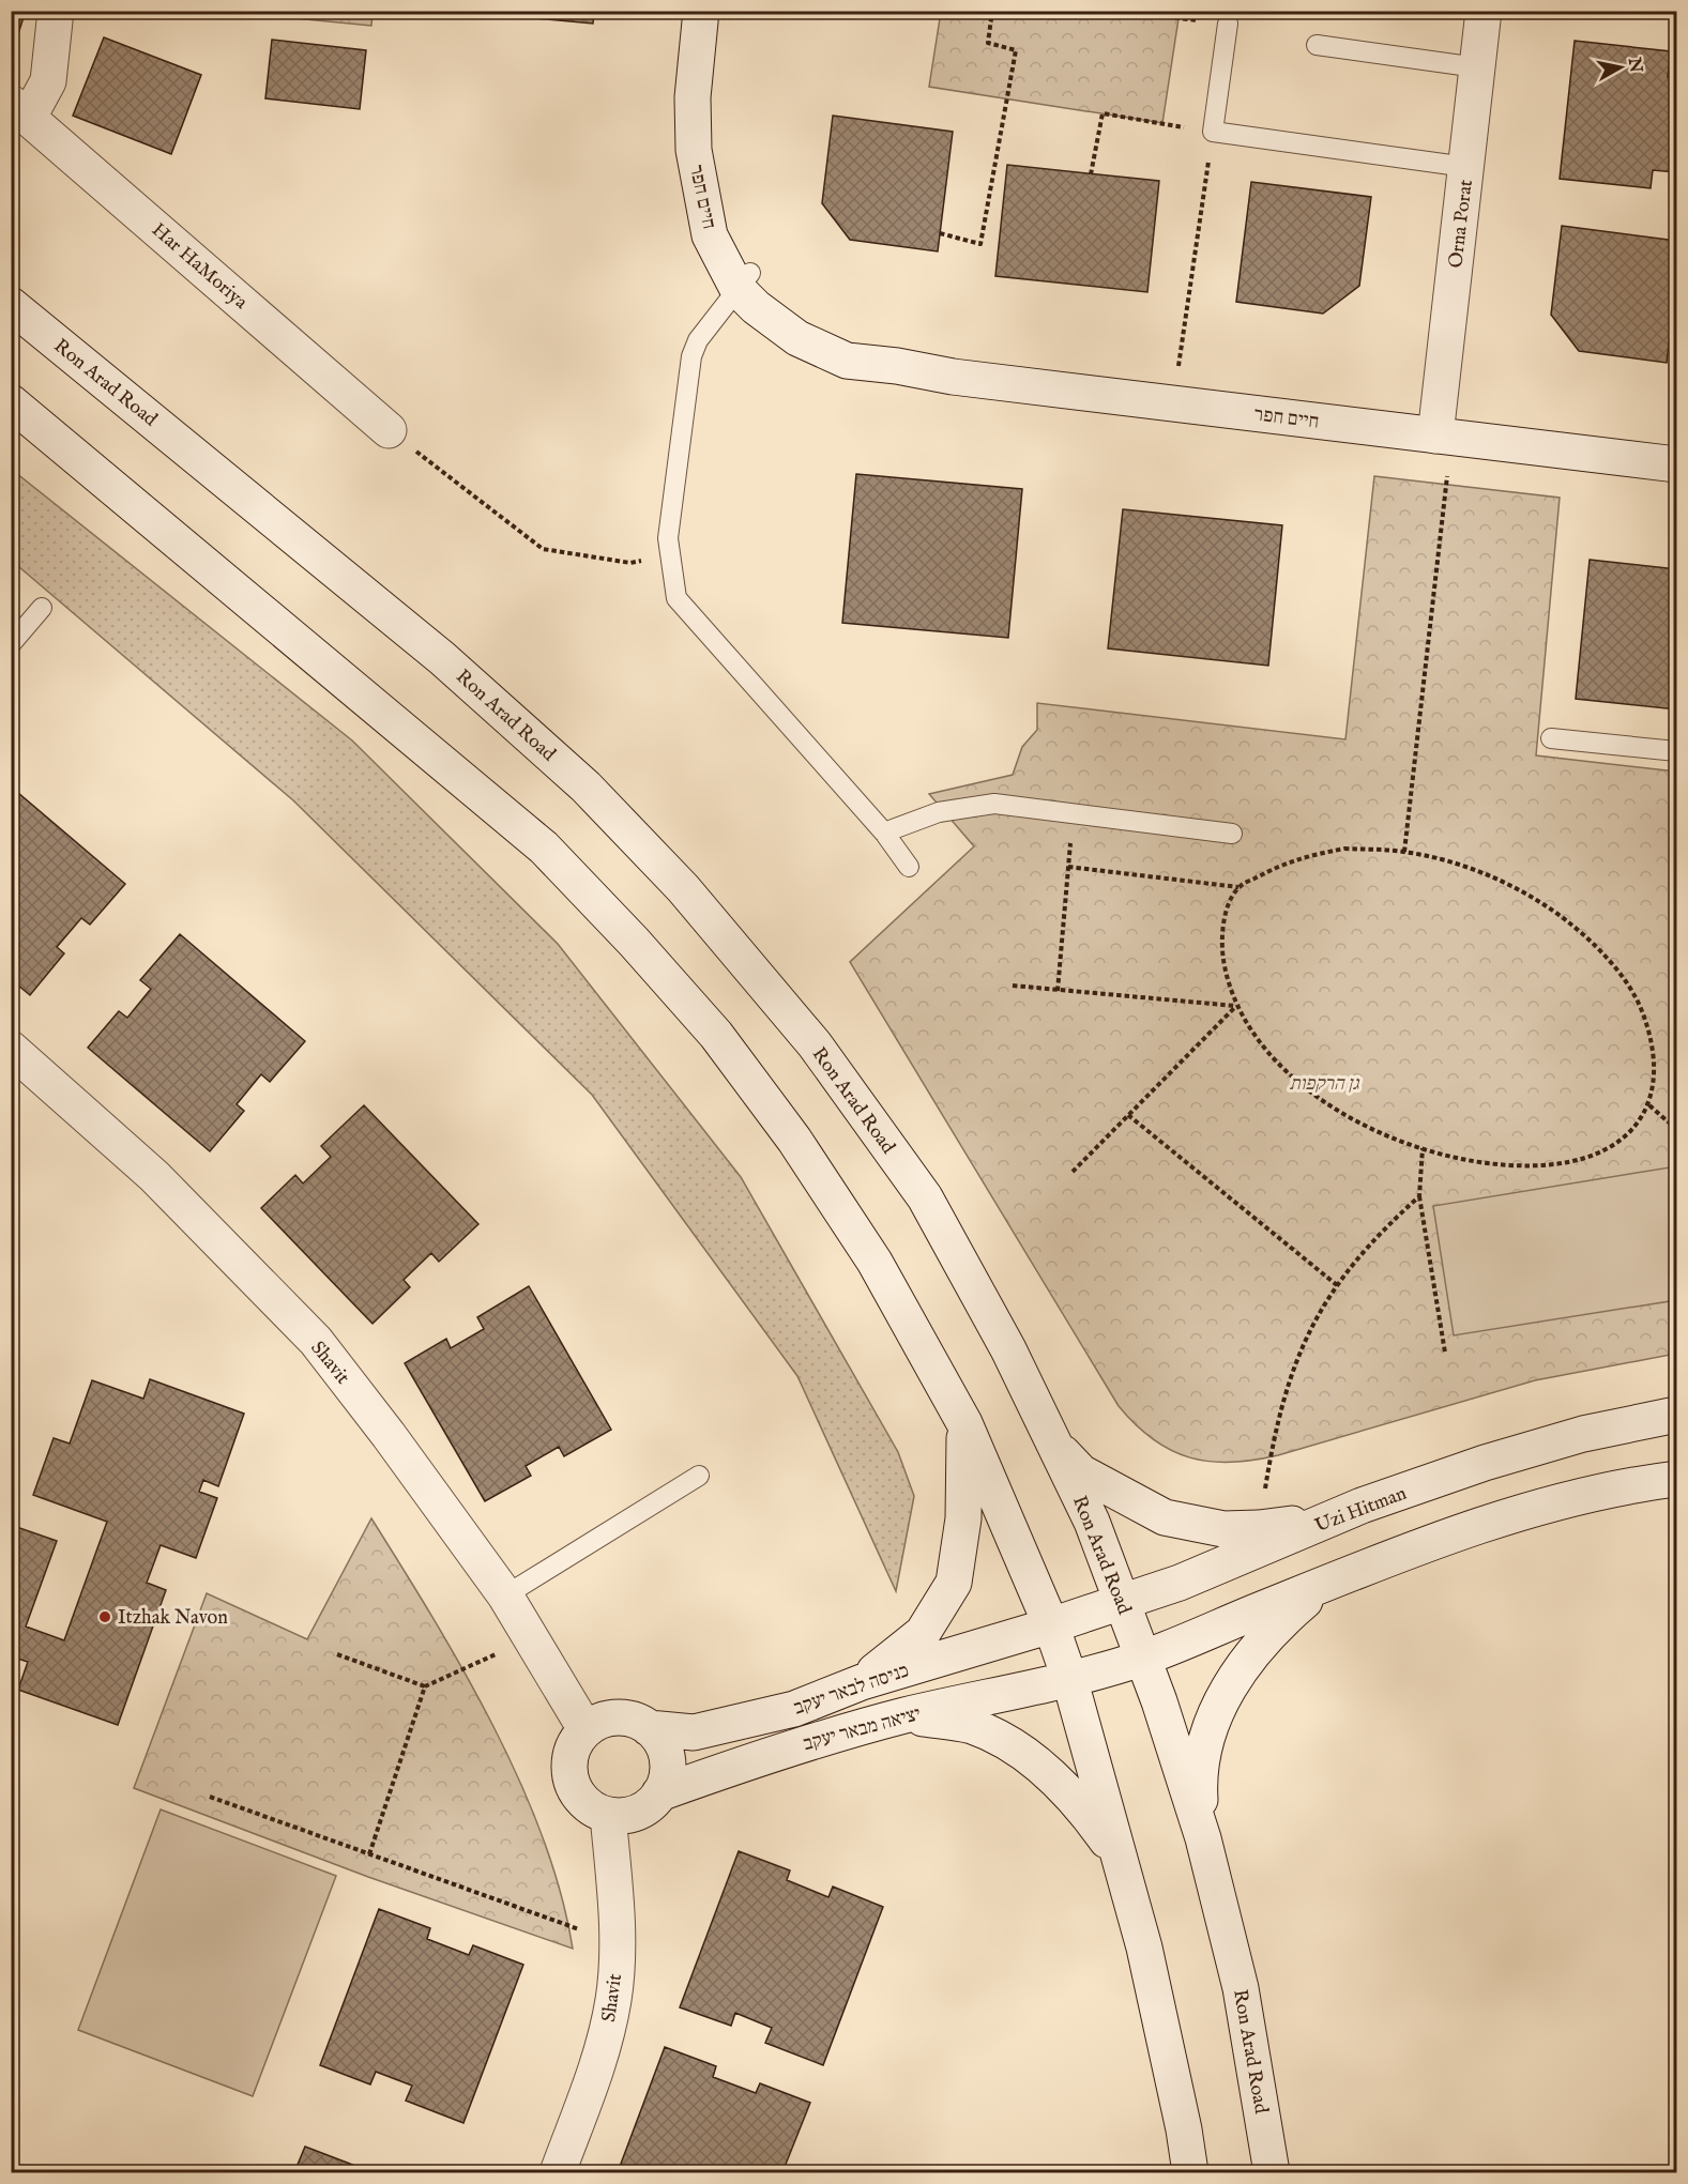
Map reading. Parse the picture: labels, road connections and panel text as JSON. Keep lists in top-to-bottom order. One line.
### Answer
{"streets":{"street":["חיים חפר","Orna Porat","Har HaMoriya","Ron Arad Road","Shavit","Uzi Hitman","כניסה לבאר יעקב","יציאה מבאר יעקב"]},"crossings":[["חיים חפר","Orna Porat"],["Ron Arad Road","Uzi Hitman"],["Shavit","כניסה לבאר יעקב"],["Shavit","יציאה מבאר יעקב"],["Uzi Hitman","כניסה לבאר יעקב"],["כניסה לבאר יעקב","יציאה מבאר יעקב"]],"parks":["גן הרקפות"],"places":["Itzhak Navon"],"north":"right"}
